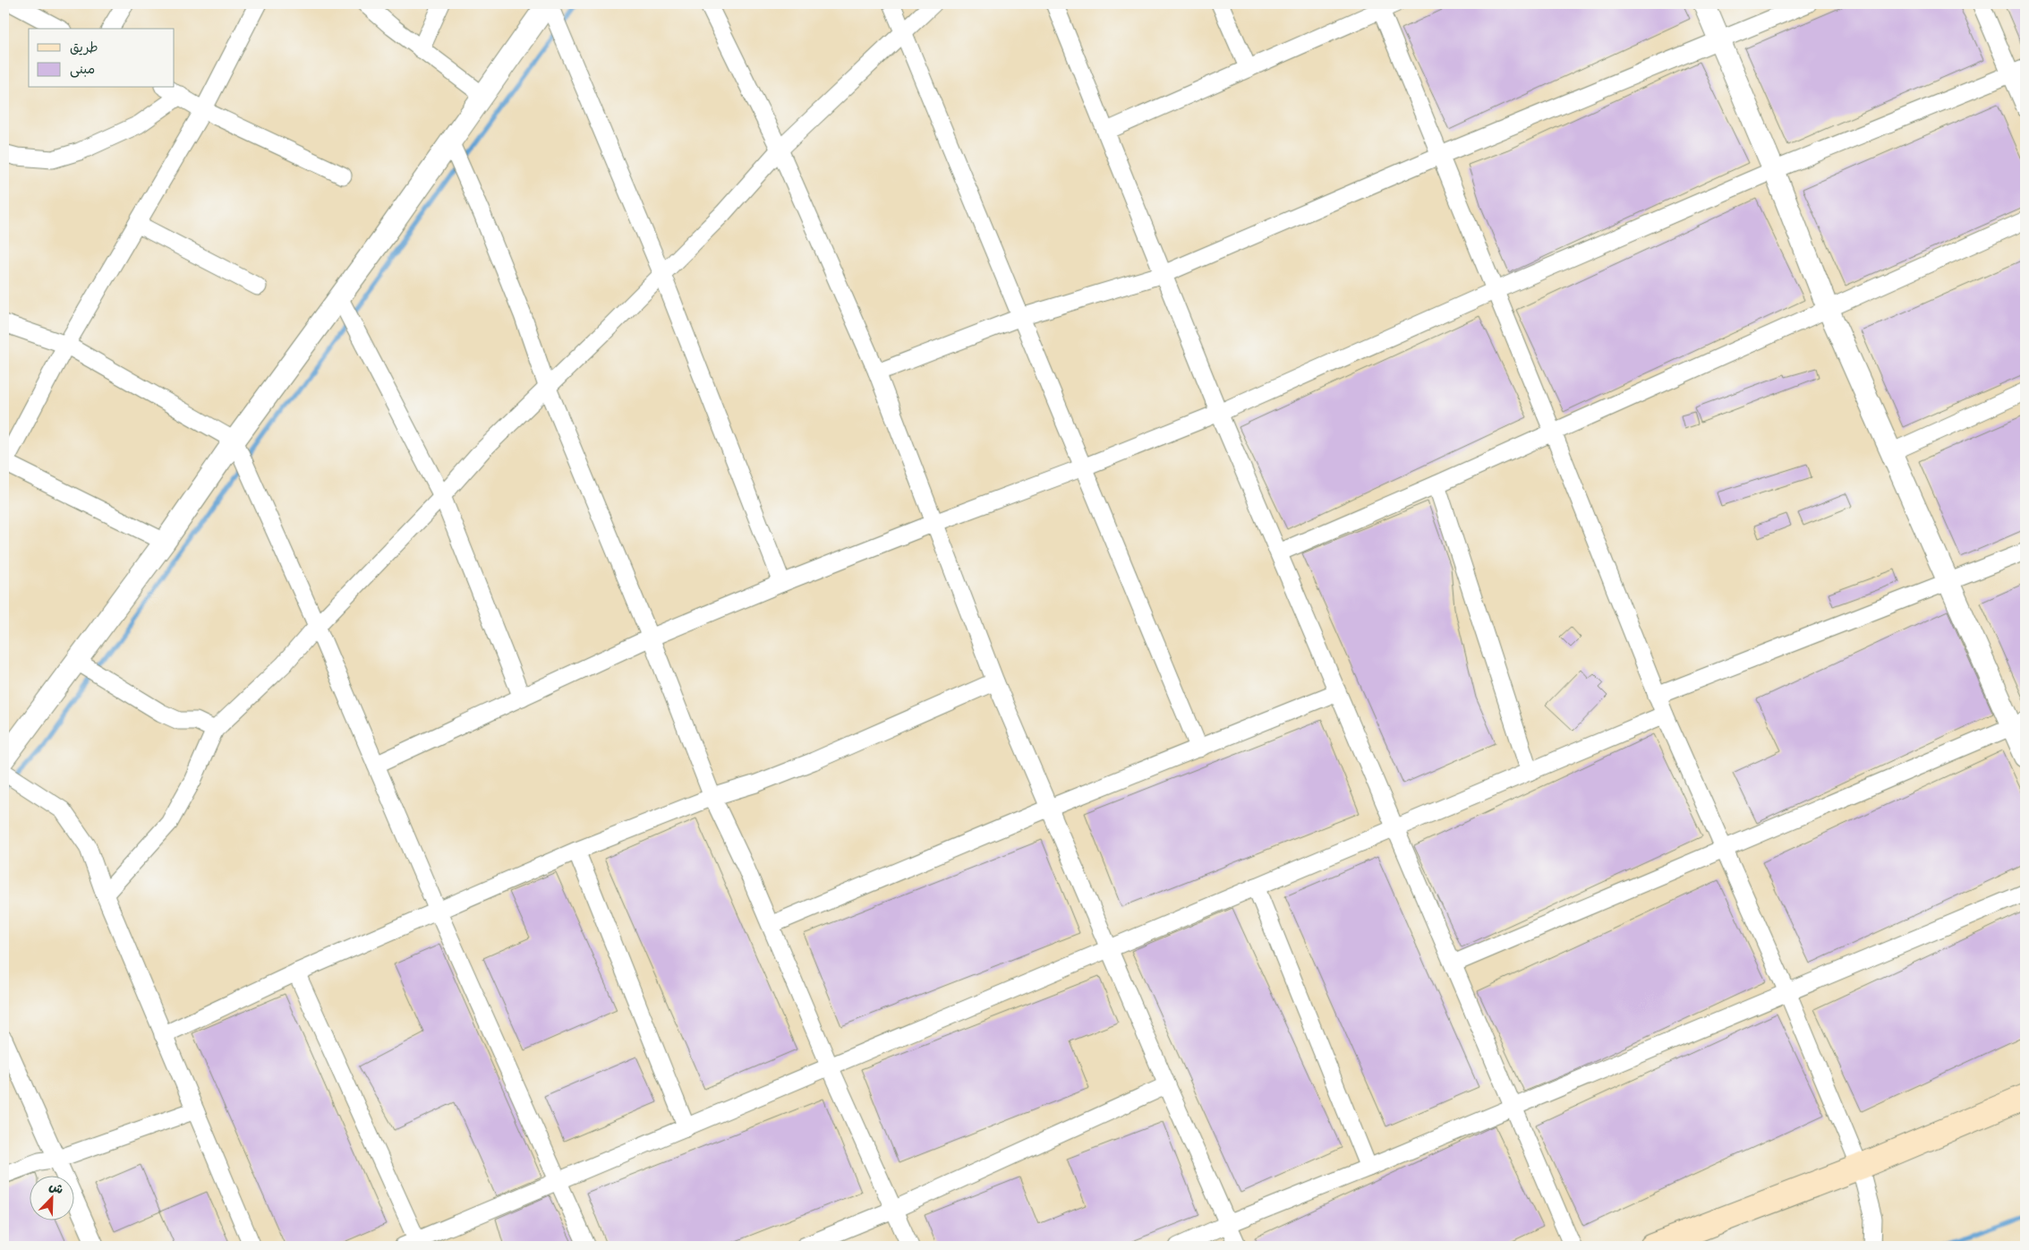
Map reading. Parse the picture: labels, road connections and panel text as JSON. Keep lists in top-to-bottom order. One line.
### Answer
{"legend":["طريق","مبنى"],"north":"top right"}
